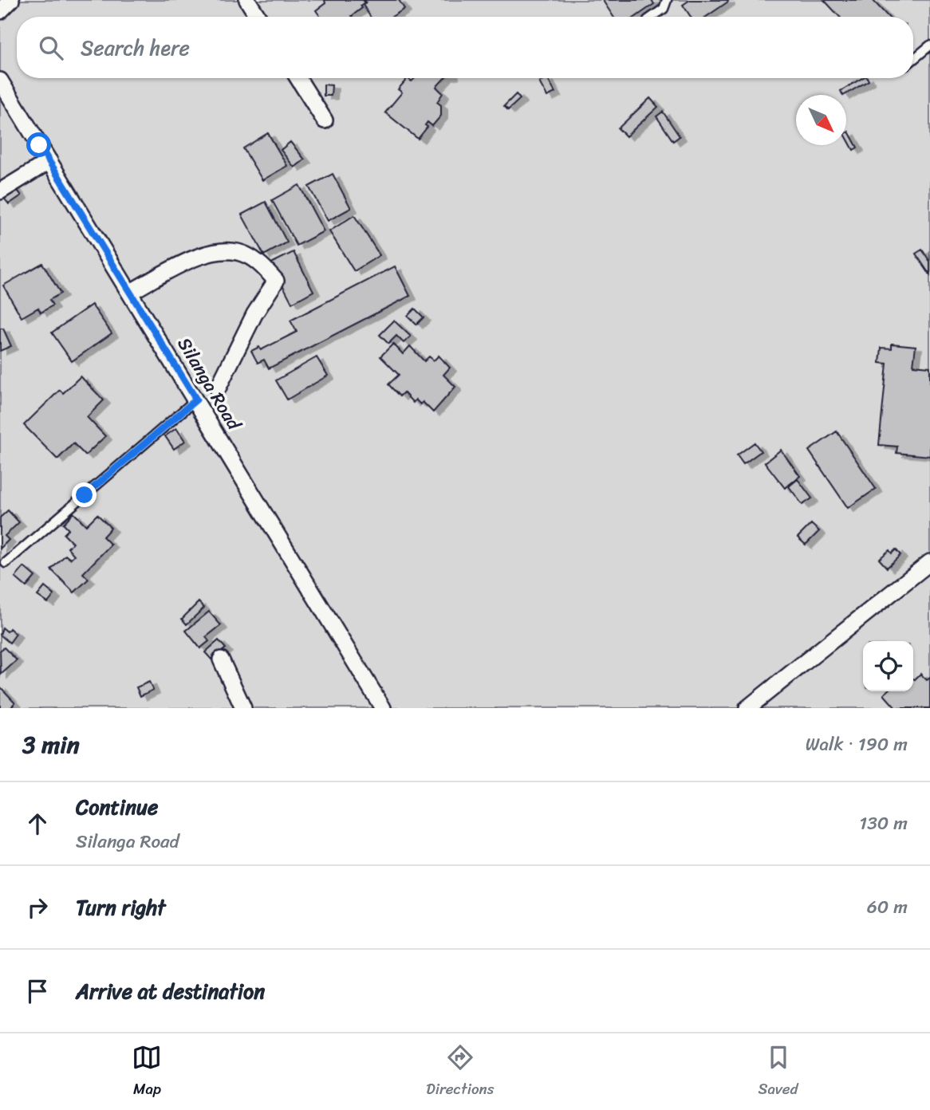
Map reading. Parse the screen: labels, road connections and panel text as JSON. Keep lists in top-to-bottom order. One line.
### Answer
{"streets":{"street":["Silanga Road"]},"north":"bottom right","page":{"search":"Search here","heading":["3 min","Walk · 190 m"],"list":[["Continue","Silanga Road","130 m"],["Turn right","60 m"],"Arrive at destination"],"nav":["Map","Directions","Saved"]}}
